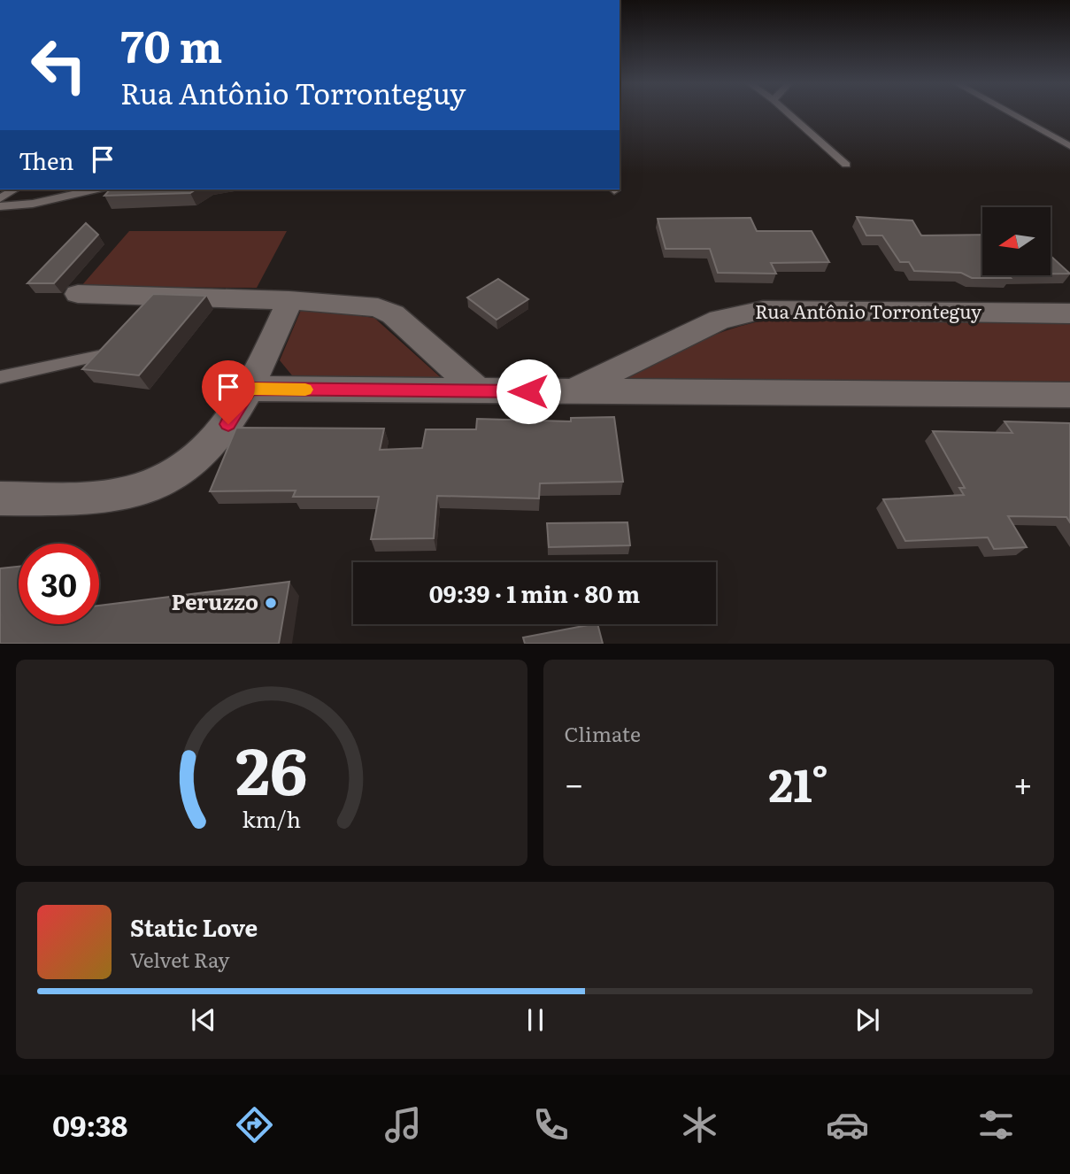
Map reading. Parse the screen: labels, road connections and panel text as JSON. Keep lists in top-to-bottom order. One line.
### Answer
{"streets":{"street":["Rua Antônio Torronteguy"]},"places":["Peruzzo"],"north":"left","page":{"turn":["70 m","Rua Antônio Torronteguy"],"then":"Then","limit":"30","trip":"09:39 · 1 min · 80 m","tile":"Climate","heat":["−","21°","+"],"song":["Static Love","Velvet Ray"],"tabs":"09:38","gauge":["26","km/h"]}}
